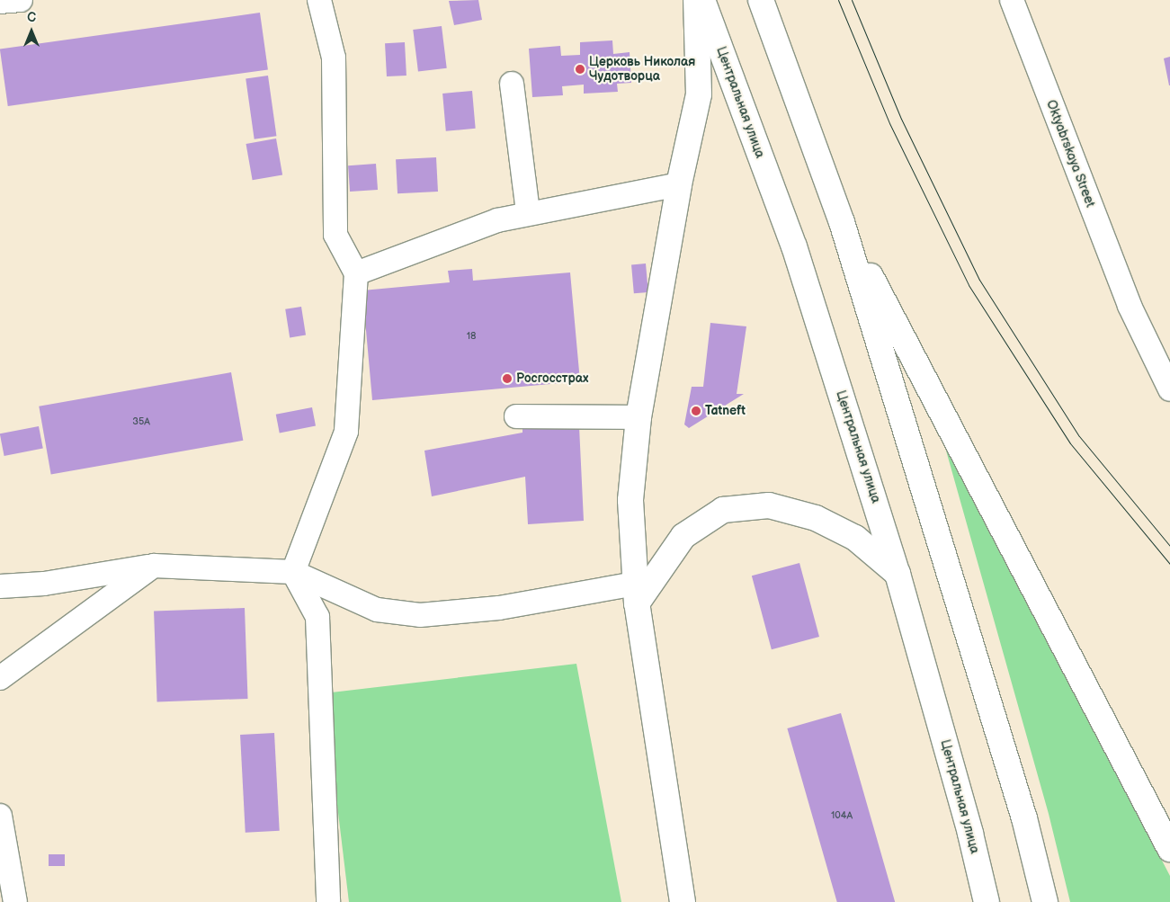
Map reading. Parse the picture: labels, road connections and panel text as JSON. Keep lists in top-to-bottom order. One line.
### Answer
{"streets":{"main road":["Центральная улица"],"street":["Oktyabrskaya Street"]},"places":["Церковь Николая Чудотворца","Росгосстрах","Tatneft"],"house_numbers":["18","35А","104А"],"north":"top"}
